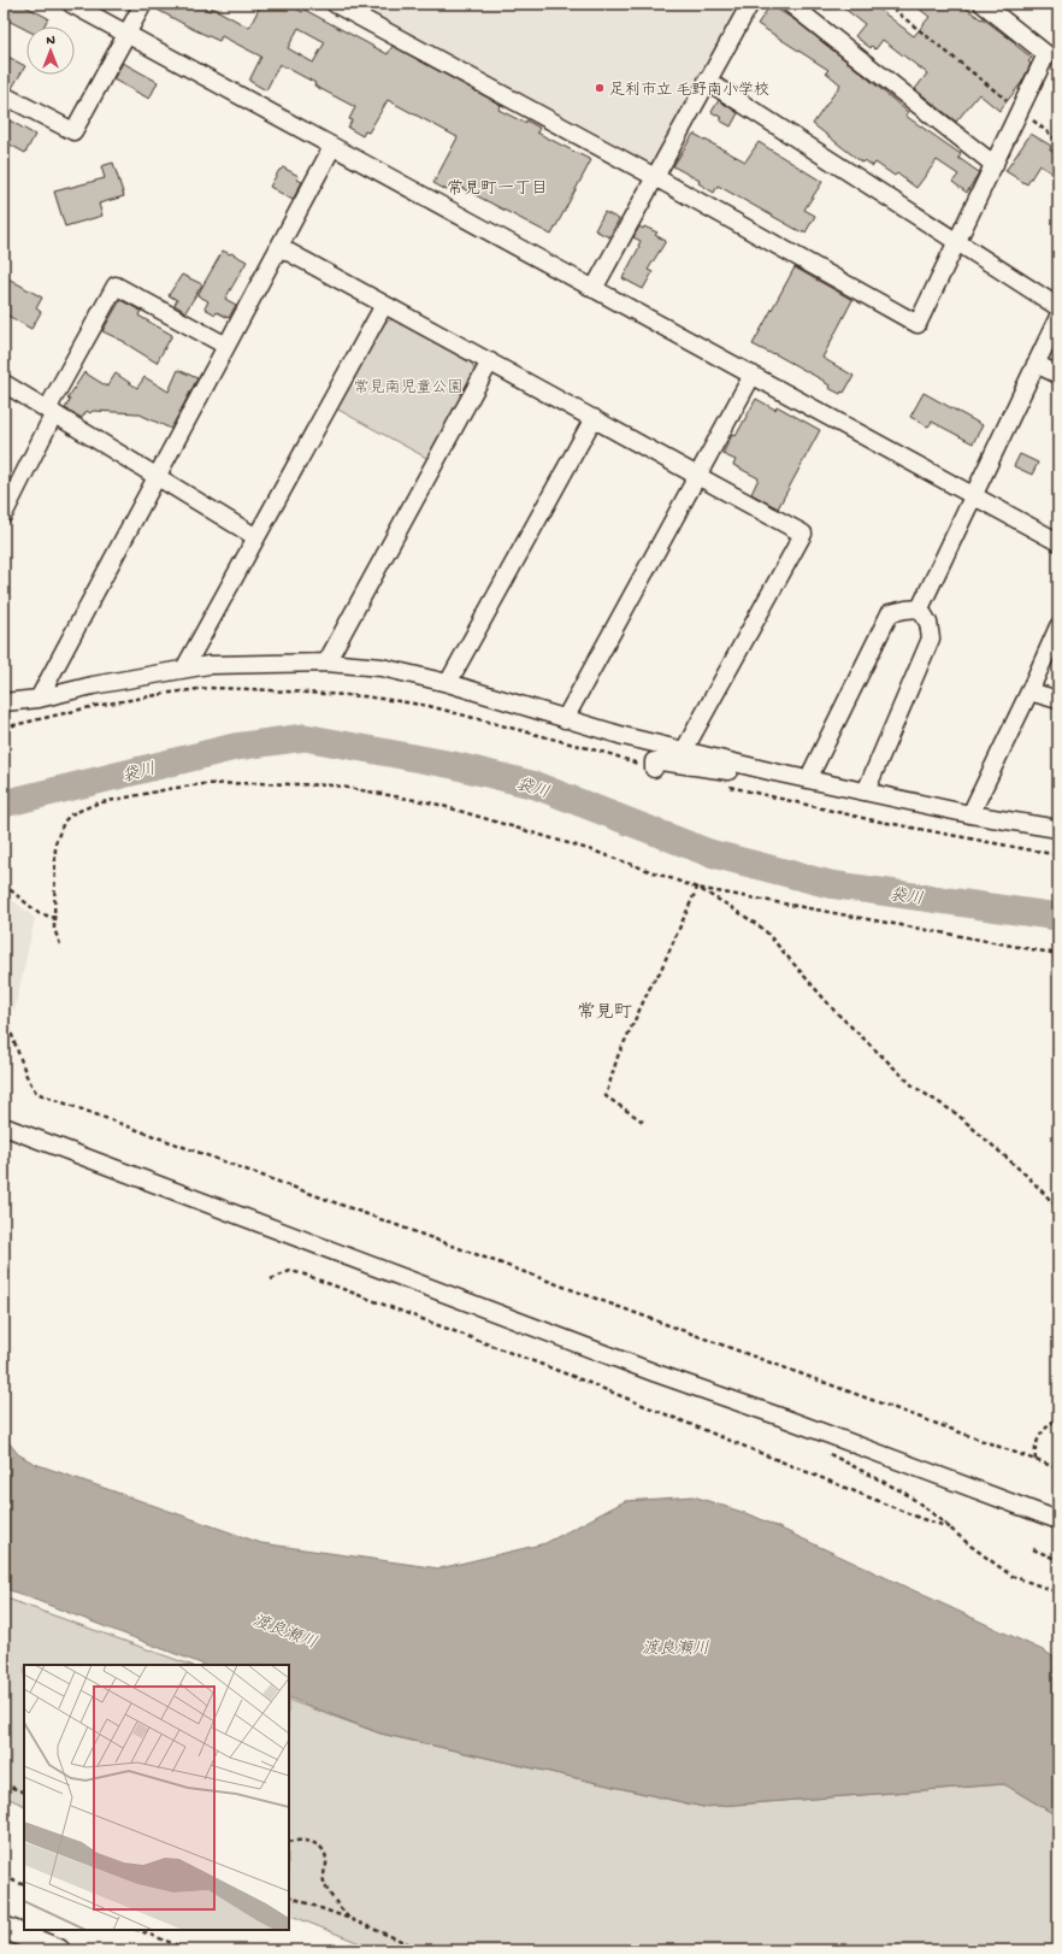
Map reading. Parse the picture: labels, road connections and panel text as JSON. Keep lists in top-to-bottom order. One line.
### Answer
{"districts":["常見町一丁目","常見町"],"water":["袋川","渡良瀬川"],"parks":["常見南児童公園"],"places":["足利市立 毛野南小学校"],"north":"top"}
